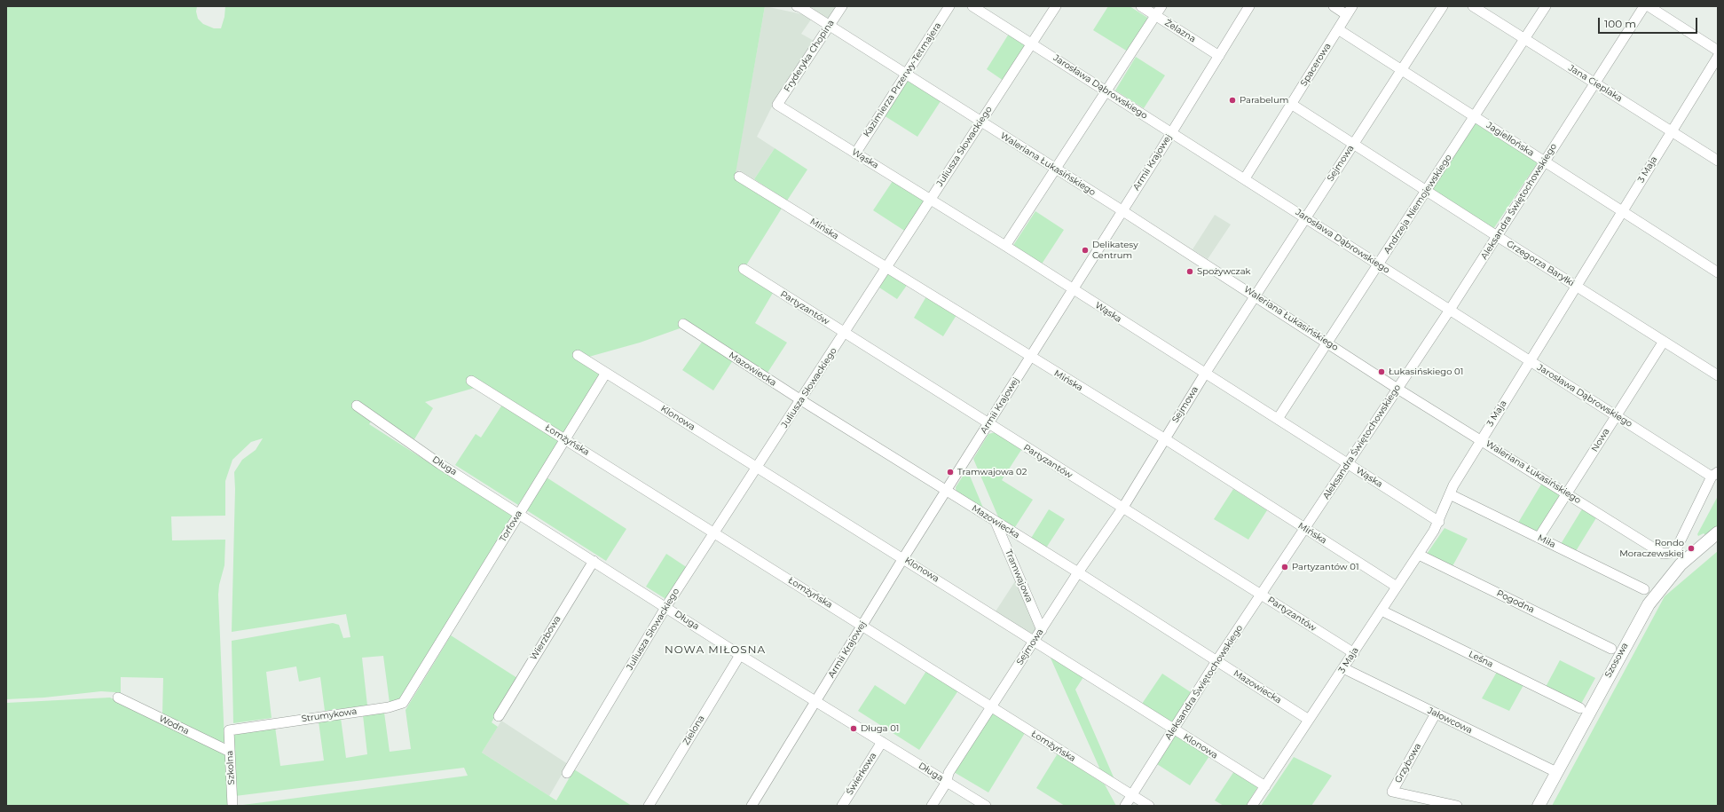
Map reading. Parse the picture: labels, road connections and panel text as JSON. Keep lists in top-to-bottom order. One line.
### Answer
{"streets":{"main road":["Szosowa"],"street":["Żelazna","Fryderyka Chopina","Spacerowa","Kazimierza Przerwy-Tetmajera","Jana Cieplaka","Jarosława Dąbrowskiego","Jagiellońska","Juliusza Słowackiego","Wąska","Armii Krajowej","Sejmowa","Waleriana Łukasińskiego","3 Maja","Aleksandra Świętochowskiego","Andrzeja Niemojewskiego","Mińska","Grzegorza Baryłki","Partyzantów","Mazowiecka","Klonowa","Łomżyńska","Nowa","Długa","Torfowa","Miła","Tramwajowa","Pogodna","Wierzbowa","Leśna","Strumykowa","Jałowcowa","Wodna","Zielona","Grzybowa","Szkolna","Świerkowa"]},"crossings":[["Żelazna","Armii Krajowej"],["Fryderyka Chopina","Wąska"],["Fryderyka Chopina","Waleriana Łukasińskiego"],["Spacerowa","Jarosława Dąbrowskiego"],["Spacerowa","Jagiellońska"],["Spacerowa","Grzegorza Baryłki"],["Kazimierza Przerwy-Tetmajera","Wąska"],["Kazimierza Przerwy-Tetmajera","Waleriana Łukasińskiego"],["Jana Cieplaka","3 Maja"],["Jana Cieplaka","Aleksandra Świętochowskiego"],["Jana Cieplaka","Andrzeja Niemojewskiego"],["Jarosława Dąbrowskiego","Juliusza Słowackiego"],["Jarosława Dąbrowskiego","Armii Krajowej"],["Jarosława Dąbrowskiego","Sejmowa"],["Jarosława Dąbrowskiego","Waleriana Łukasińskiego"],["Jarosława Dąbrowskiego","3 Maja"],["Jarosława Dąbrowskiego","Aleksandra Świętochowskiego"],["Jarosława Dąbrowskiego","Andrzeja Niemojewskiego"],["Jarosława Dąbrowskiego","Nowa"],["Jagiellońska","Sejmowa"],["Jagiellońska","3 Maja"],["Jagiellońska","Aleksandra Świętochowskiego"],["Jagiellońska","Andrzeja Niemojewskiego"],["Juliusza Słowackiego","Wąska"],["Juliusza Słowackiego","Waleriana Łukasińskiego"],["Juliusza Słowackiego","Mińska"],["Juliusza Słowackiego","Partyzantów"],["Juliusza Słowackiego","Mazowiecka"],["Juliusza Słowackiego","Klonowa"],["Juliusza Słowackiego","Łomżyńska"],["Juliusza Słowackiego","Długa"],["Wąska","Armii Krajowej"],["Wąska","Sejmowa"],["Wąska","3 Maja"],["Wąska","Aleksandra Świętochowskiego"],["Wąska","Andrzeja Niemojewskiego"],["Armii Krajowej","Waleriana Łukasińskiego"],["Armii Krajowej","Mińska"],["Armii Krajowej","Partyzantów"],["Armii Krajowej","Mazowiecka"],["Armii Krajowej","Klonowa"],["Armii Krajowej","Łomżyńska"],["Armii Krajowej","Długa"],["Sejmowa","Waleriana Łukasińskiego"],["Sejmowa","Mińska"],["Sejmowa","Grzegorza Baryłki"],["Sejmowa","Partyzantów"],["Sejmowa","Mazowiecka"],["Sejmowa","Klonowa"],["Sejmowa","Łomżyńska"],["Sejmowa","Długa"],["Sejmowa","Tramwajowa"],["Waleriana Łukasińskiego","3 Maja"],["Waleriana Łukasińskiego","Aleksandra Świętochowskiego"],["Waleriana Łukasińskiego","Andrzeja Niemojewskiego"],["Waleriana Łukasińskiego","Nowa"],["3 Maja","Mińska"],["3 Maja","Grzegorza Baryłki"],["3 Maja","Partyzantów"],["3 Maja","Mazowiecka"],["3 Maja","Klonowa"],["3 Maja","Miła"],["3 Maja","Pogodna"],["3 Maja","Leśna"],["3 Maja","Jałowcowa"],["Aleksandra Świętochowskiego","Mińska"],["Aleksandra Świętochowskiego","Grzegorza Baryłki"],["Aleksandra Świętochowskiego","Partyzantów"],["Aleksandra Świętochowskiego","Mazowiecka"],["Aleksandra Świętochowskiego","Klonowa"],["Aleksandra Świętochowskiego","Łomżyńska"],["Andrzeja Niemojewskiego","Grzegorza Baryłki"],["Grzegorza Baryłki","Nowa"],["Mazowiecka","Tramwajowa"],["Klonowa","Torfowa"],["Łomżyńska","Torfowa"],["Nowa","Miła"],["Długa","Torfowa"],["Długa","Wierzbowa"],["Długa","Zielona"],["Długa","Świerkowa"],["Torfowa","Strumykowa"],["Szosowa","Jałowcowa"],["Strumykowa","Szkolna"],["Jałowcowa","Grzybowa"],["Wodna","Szkolna"]],"districts":["NOWA MIŁOSNA"],"places":["Parabelum","Delikatesy Centrum","Spożywczak","Łukasińskiego 01","Tramwajowa 02","Rondo Moraczewskiej","Partyzantów 01","Długa 01"],"scale_bar":"100 m"}
